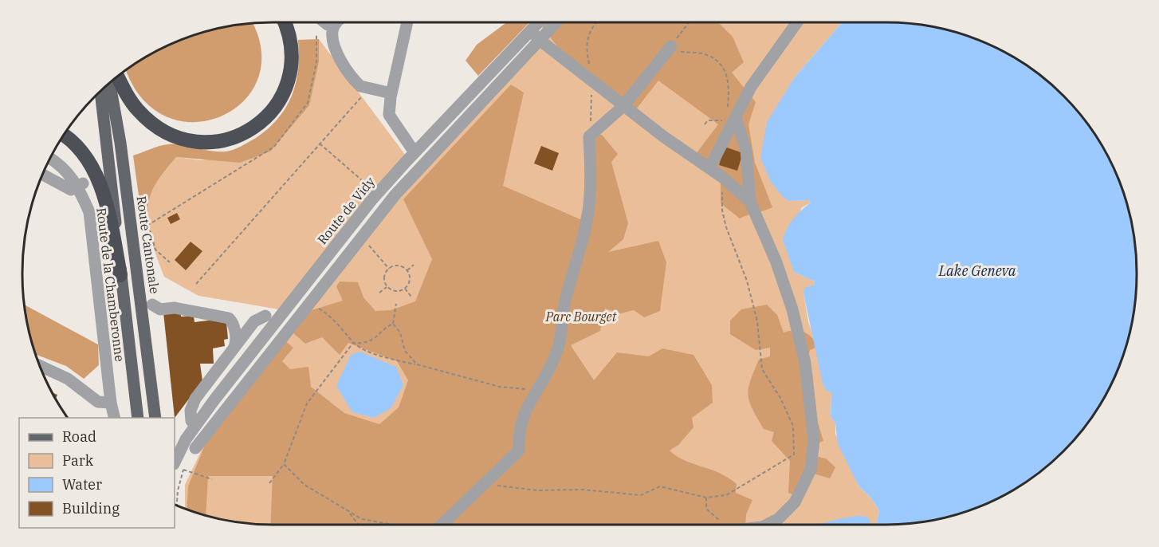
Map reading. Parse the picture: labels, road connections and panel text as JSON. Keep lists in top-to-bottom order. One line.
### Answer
{"streets":{"main road":["Route Cantonale"],"street":["Route de Vidy","Route de la Chamberonne"]},"water":["Lake Geneva"],"parks":["Parc Bourget"],"legend":["Road","Park","Water","Building"]}
